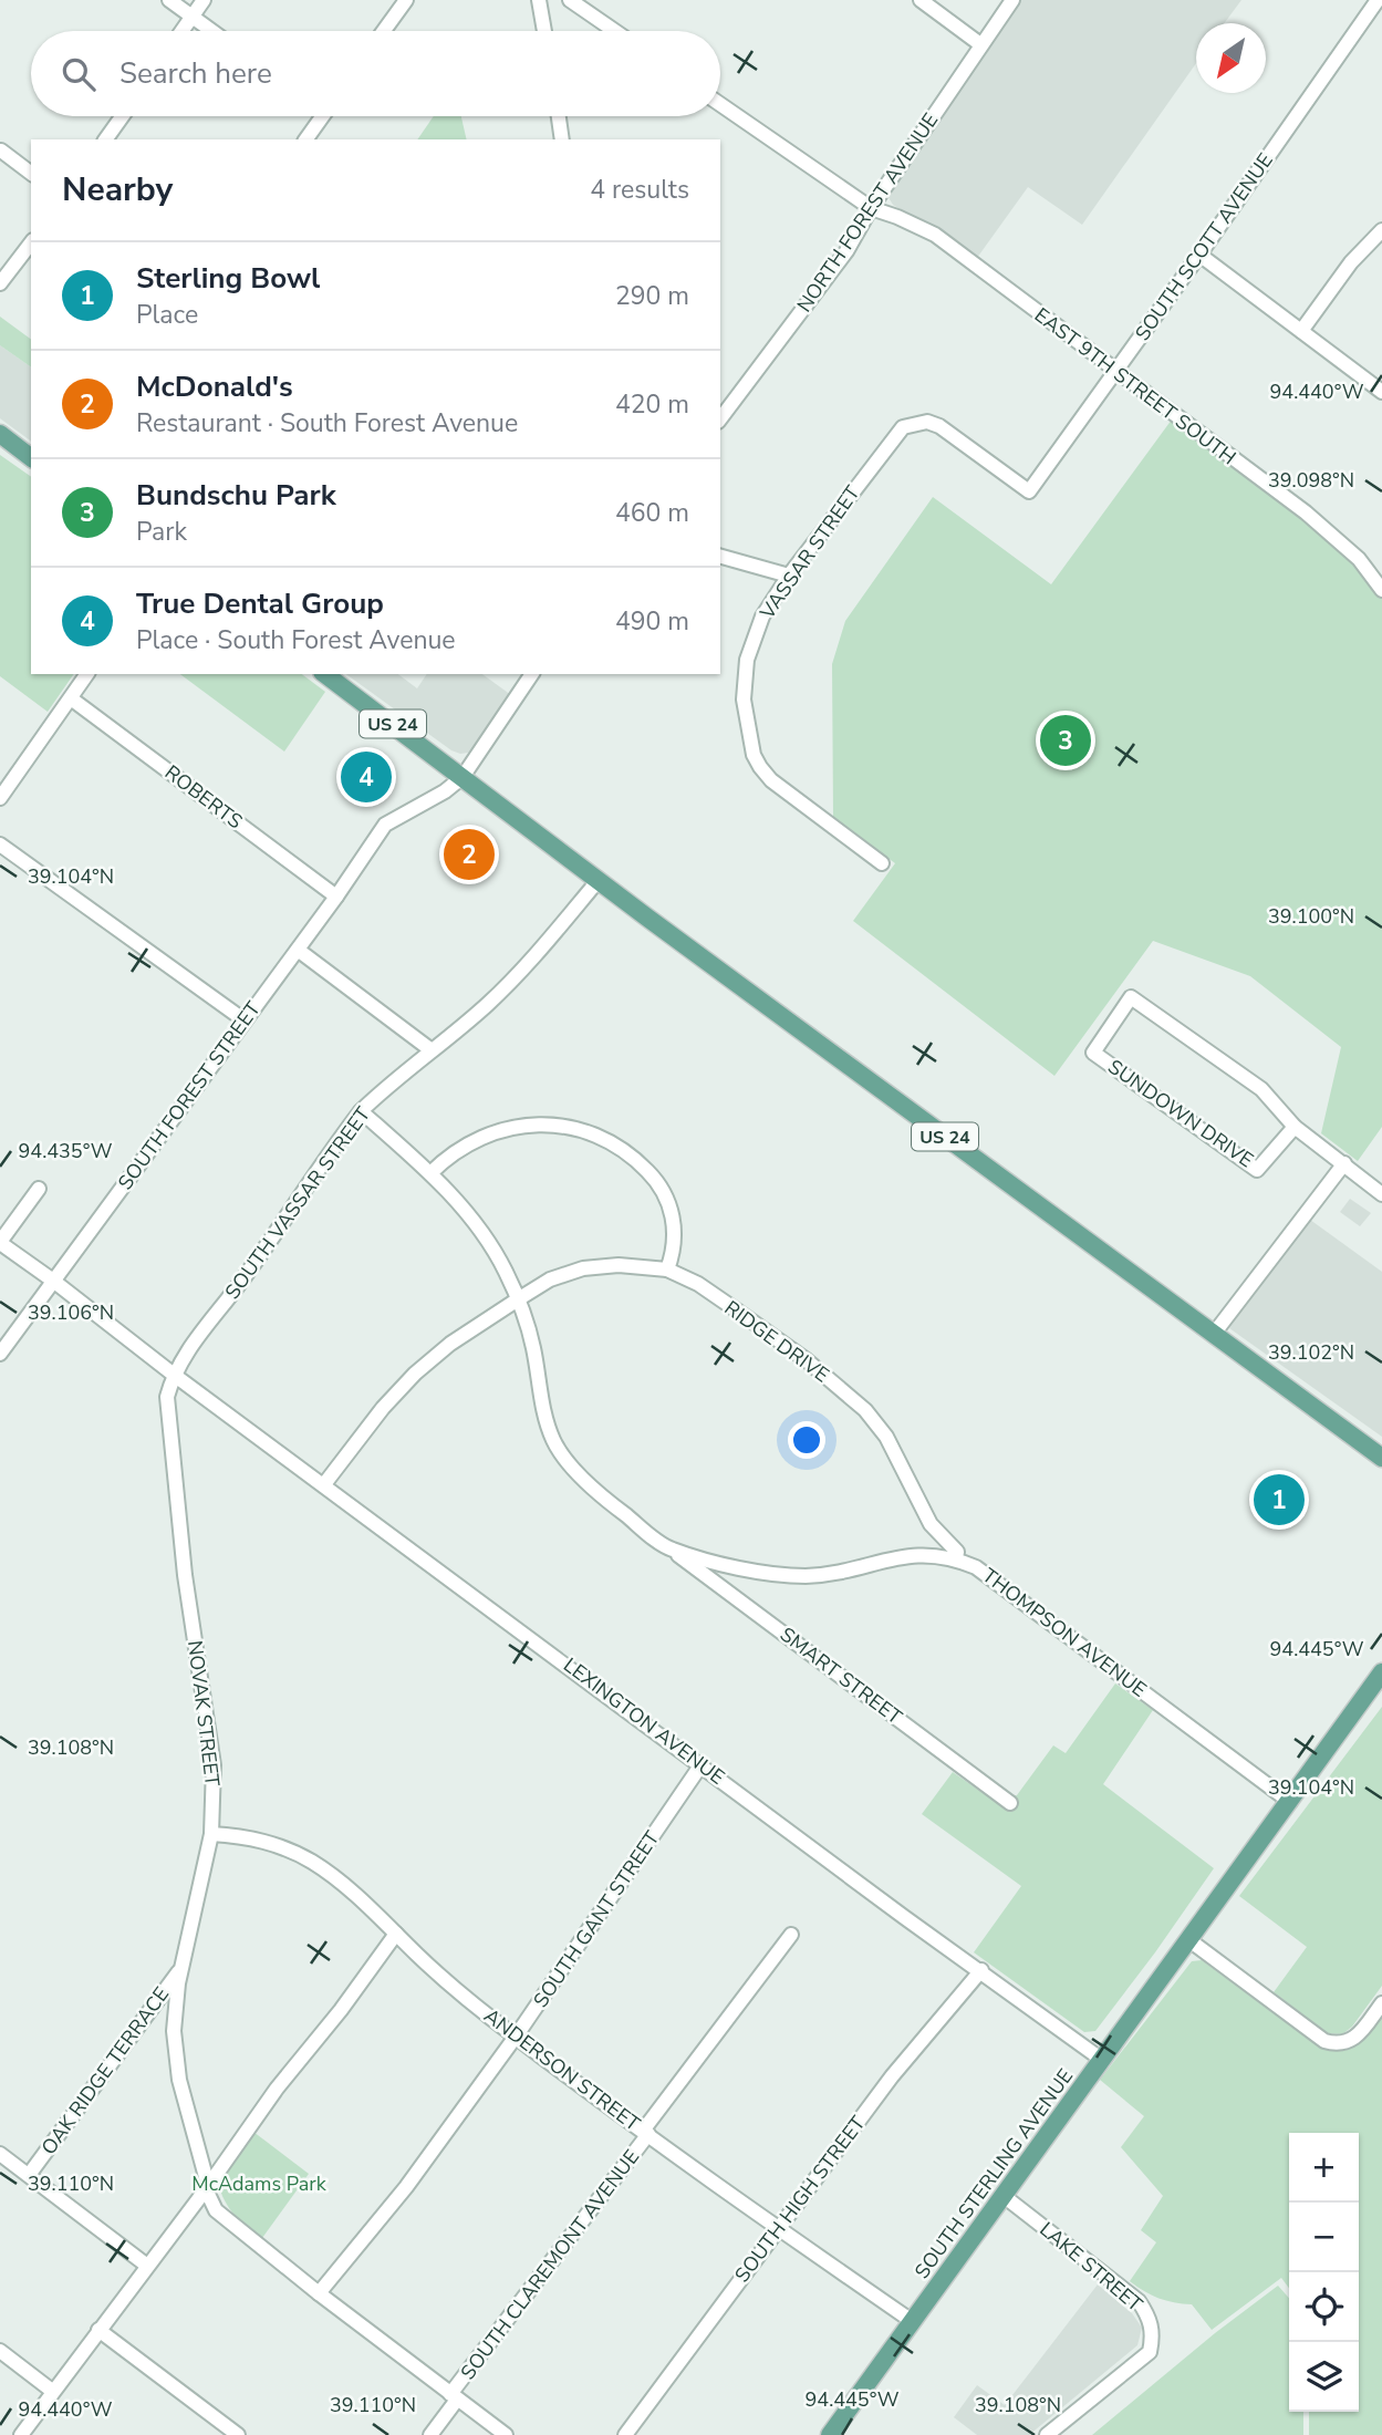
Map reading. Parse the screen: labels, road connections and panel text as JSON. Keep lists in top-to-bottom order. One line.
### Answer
{"streets":{"main road":["US 24","SOUTH STERLING AVENUE"],"street":["NORTH FOREST AVENUE","SOUTH SCOTT AVENUE","EAST 9TH STREET SOUTH","VASSAR STREET","ROBERTS","SOUTH FOREST STREET","SUNDOWN DRIVE","SOUTH VASSAR STREET","RIDGE DRIVE","THOMPSON AVENUE","SMART STREET","NOVAK STREET","LEXINGTON AVENUE","SOUTH GANT STREET","ANDERSON STREET","OAK RIDGE TERRACE","SOUTH HIGH STREET","SOUTH CLAREMONT AVENUE","LAKE STREET"]},"crossings":[["NORTH FOREST AVENUE","EAST 9TH STREET SOUTH"],["SOUTH SCOTT AVENUE","EAST 9TH STREET SOUTH"],["SOUTH SCOTT AVENUE","VASSAR STREET"],["US 24","SOUTH FOREST STREET"],["US 24","SOUTH VASSAR STREET"],["ROBERTS","SOUTH FOREST STREET"],["SOUTH FOREST STREET","LEXINGTON AVENUE"],["SOUTH VASSAR STREET","THOMPSON AVENUE"],["SOUTH VASSAR STREET","NOVAK STREET"],["SOUTH VASSAR STREET","LEXINGTON AVENUE"],["RIDGE DRIVE","THOMPSON AVENUE"],["RIDGE DRIVE","LEXINGTON AVENUE"],["THOMPSON AVENUE","SMART STREET"],["THOMPSON AVENUE","SOUTH STERLING AVENUE"],["NOVAK STREET","LEXINGTON AVENUE"],["NOVAK STREET","SOUTH GANT STREET"],["NOVAK STREET","ANDERSON STREET"],["NOVAK STREET","OAK RIDGE TERRACE"],["NOVAK STREET","SOUTH CLAREMONT AVENUE"],["LEXINGTON AVENUE","SOUTH GANT STREET"],["LEXINGTON AVENUE","SOUTH STERLING AVENUE"],["LEXINGTON AVENUE","SOUTH HIGH STREET"],["SOUTH GANT STREET","ANDERSON STREET"],["ANDERSON STREET","SOUTH STERLING AVENUE"],["ANDERSON STREET","SOUTH HIGH STREET"],["ANDERSON STREET","SOUTH CLAREMONT AVENUE"],["SOUTH STERLING AVENUE","LAKE STREET"]],"parks":["McAdams Park"],"north":"bottom left","page":{"search":"Search here","heading":["Nearby","4 results"],"list":[{"mark":"1","name":"Sterling Bowl","note":"Place","value":"290 m"},{"mark":"2","name":"McDonald's","note":"Restaurant · South Forest Avenue","value":"420 m"},{"mark":"3","name":"Bundschu Park","note":"Park","value":"460 m"},{"mark":"4","name":"True Dental Group","note":"Place · South Forest Avenue","value":"490 m"}],"pins":["3","4","2","1"],"map_buttons":["+","−"]},"coordinates":["94.440°W","39.098°N","39.104°N","39.100°N","94.435°W","39.106°N","39.102°N","94.445°W","39.108°N","39.110°N"]}
